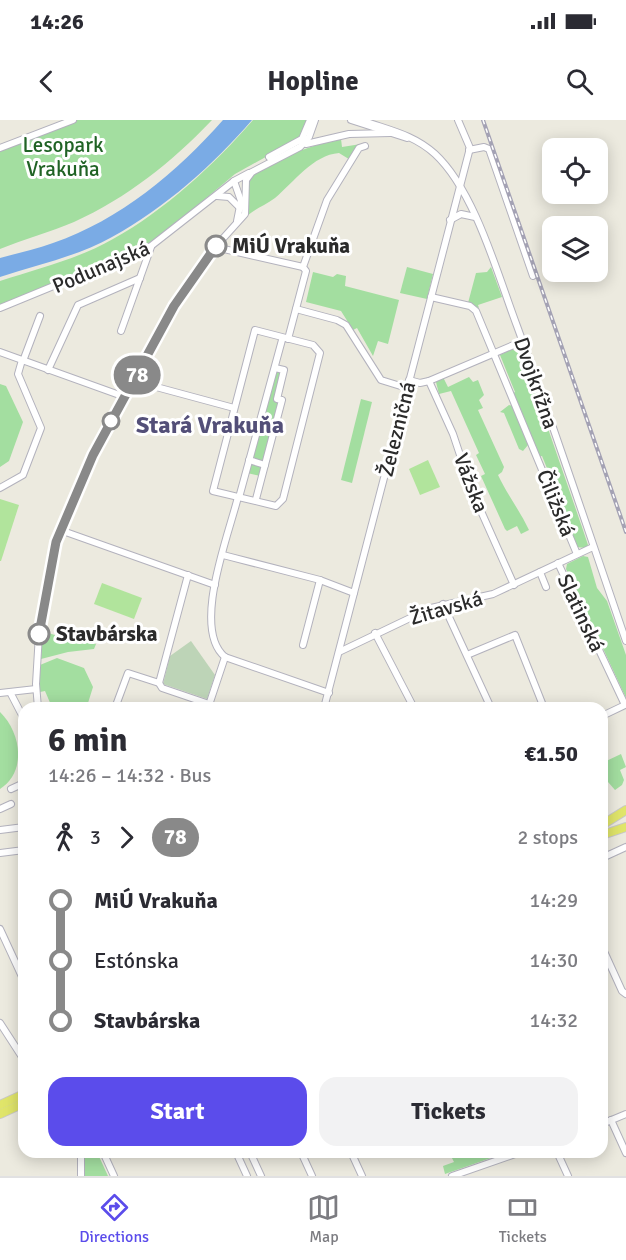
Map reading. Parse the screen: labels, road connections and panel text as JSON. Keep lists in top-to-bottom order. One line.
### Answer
{"streets":{"street":["Podunajská","Dvojkrížna","Železničná","Vážska","Čiližská","Žitavská","Slatinská"]},"crossings":[["Podunajská","Dvojkrížna"],["Dvojkrížna","Železničná"],["Dvojkrížna","Žitavská"],["Železničná","Čiližská"],["Železničná","Žitavská"],["Vážska","Žitavská"],["Čiližská","Žitavská"],["Žitavská","Slatinská"]],"districts":["Stará Vrakuňa"],"parks":["Lesopark Vrakuňa"],"places":["MiÚ Vrakuňa","Stavbárska"],"lines":["bus line 78"],"page":{"status":"14:26","header":"Hopline","on_map":"78","heading":["6 min","14:26 – 14:32 · Bus","€1.50"],"legs":["3","78","2 stops"],"list":[{"name":"MiÚ Vrakuňa","value":"14:29"},{"name":"Estónska","value":"14:30"},{"name":"Stavbárska","value":"14:32"}],"buttons":["Start","Tickets"],"tabs":["Directions","Map","Tickets"]}}
